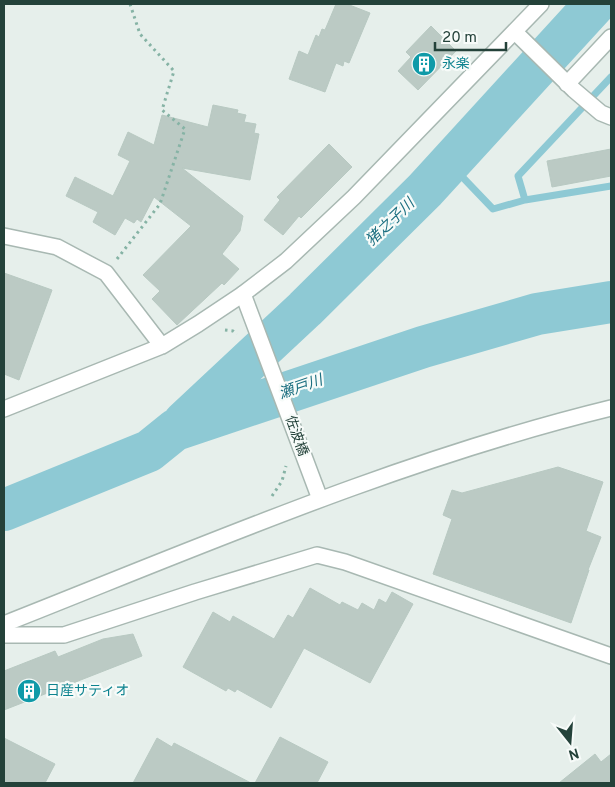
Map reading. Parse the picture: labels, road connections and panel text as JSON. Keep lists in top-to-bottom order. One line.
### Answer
{"streets":{"street":["佐波橋"]},"water":["猪之子川","瀬戸川"],"places":{"building":["永楽","日産サティオ"]},"scale_bar":"20 m","north":"bottom"}
